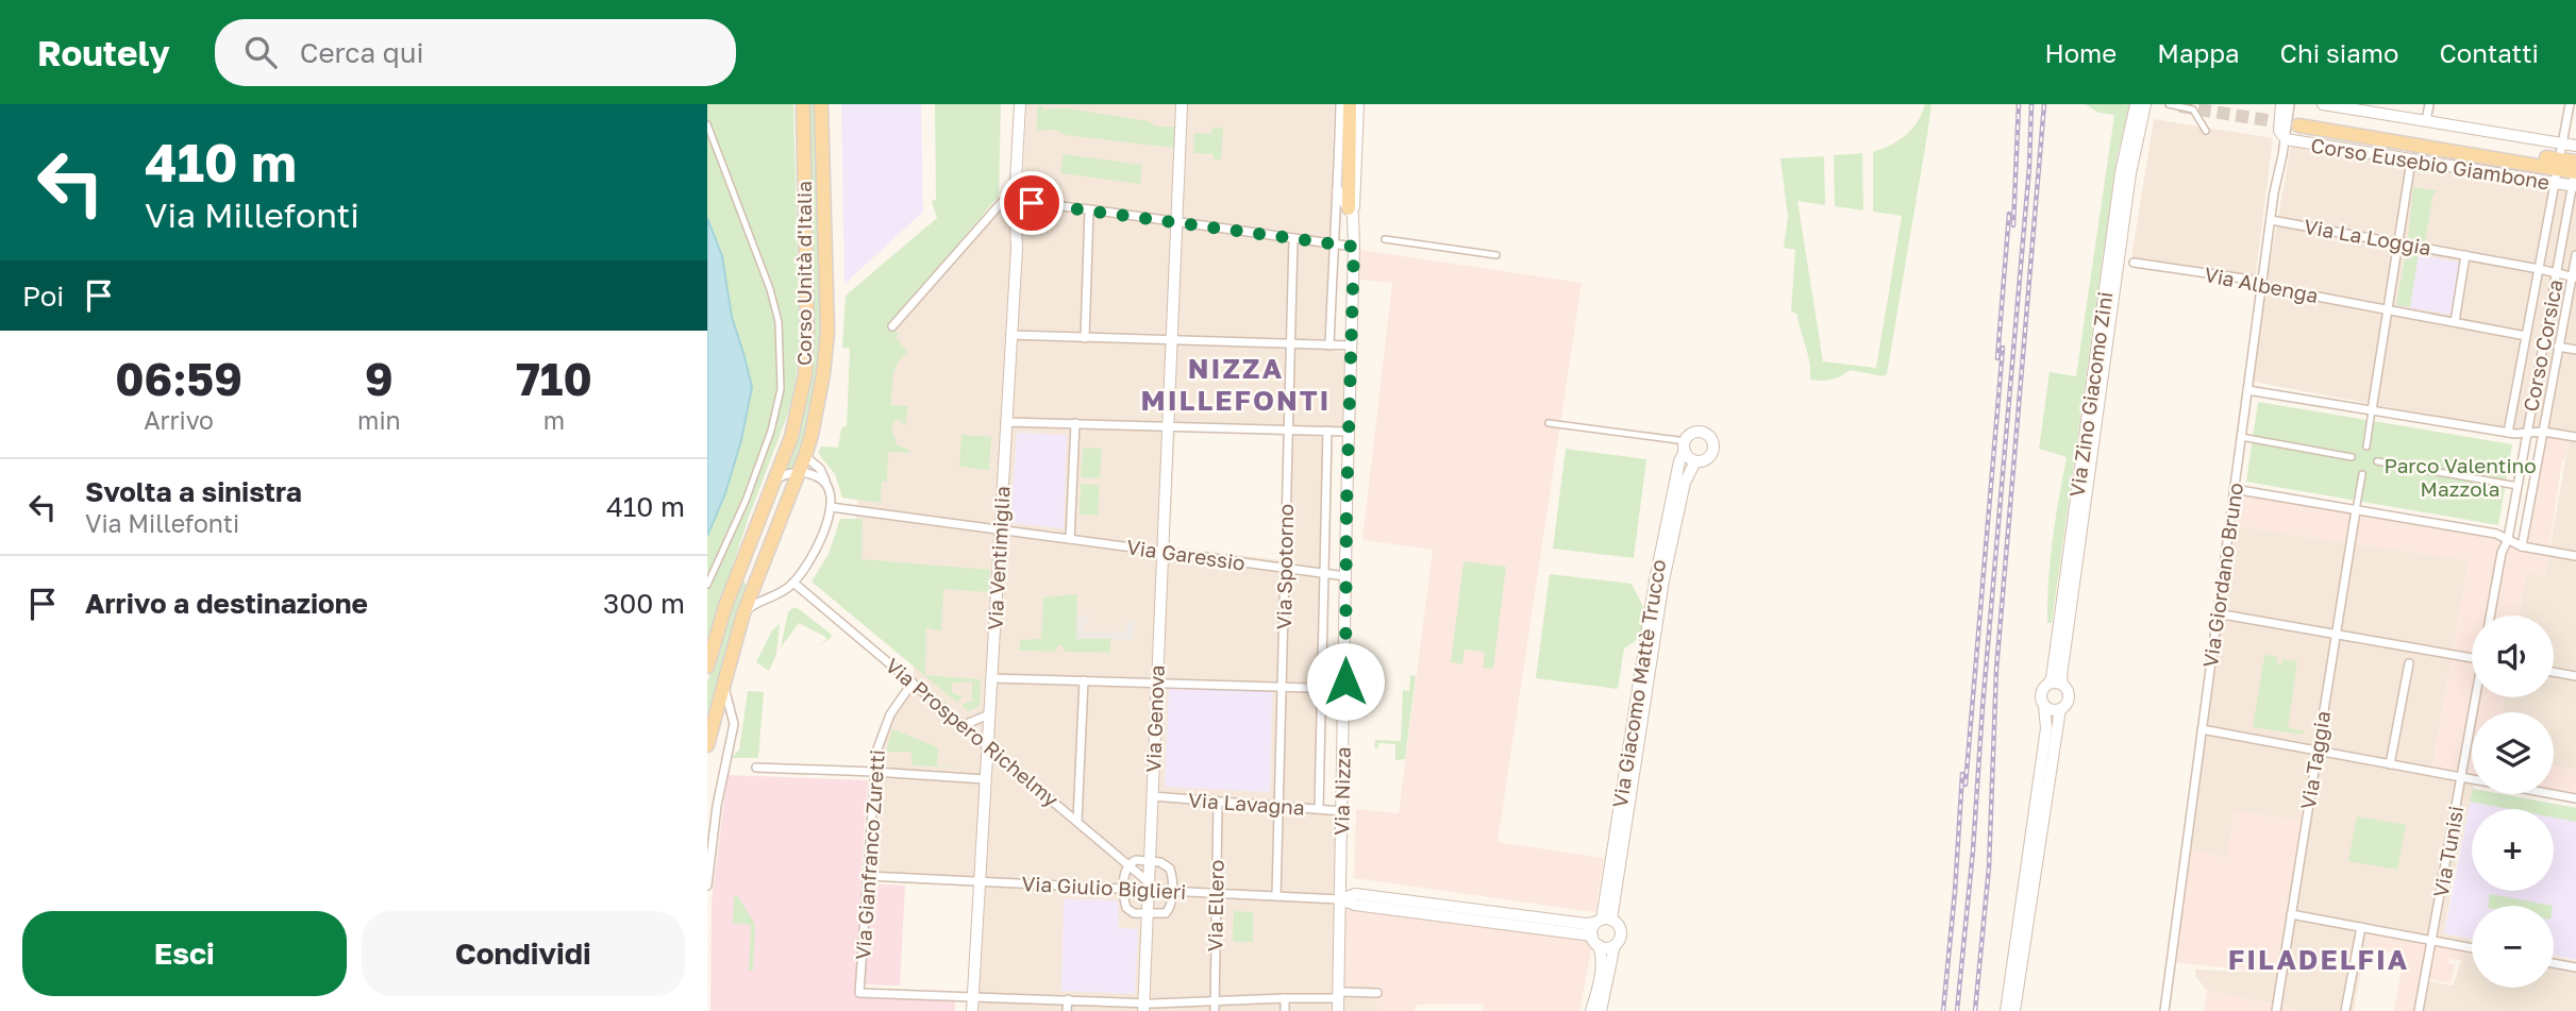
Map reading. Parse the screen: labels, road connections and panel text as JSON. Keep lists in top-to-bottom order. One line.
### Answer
{"streets":{"main road":["Corso Eusebio Giambone","Corso Unità d'Italia"],"street":["Via La Loggia","Via Albenga","Corso Corsica","Via Zino Giacomo Zini","Via Garessio","Via Ventimiglia","Via Spotorno","Via Giordano Bruno","Via Giacomo Mattè Trucco","Via Genova","Via Prospero Richelmy","Via Taggia","Via Nizza","Via Lavagna","Via Tunisi","Via Gianfranco Zuretti","Via Giulio Biglieri","Via Ellero"]},"crossings":[["Corso Eusebio Giambone","Corso Corsica"],["Corso Eusebio Giambone","Via Giordano Bruno"],["Via La Loggia","Corso Corsica"],["Via La Loggia","Via Giordano Bruno"],["Via Albenga","Corso Corsica"],["Via Albenga","Via Giordano Bruno"],["Via Garessio","Via Ventimiglia"],["Via Garessio","Via Spotorno"],["Via Garessio","Via Genova"],["Via Garessio","Via Nizza"],["Via Ventimiglia","Via Prospero Richelmy"],["Via Ventimiglia","Via Gianfranco Zuretti"],["Via Ventimiglia","Via Giulio Biglieri"],["Via Spotorno","Via Lavagna"],["Via Spotorno","Via Giulio Biglieri"],["Via Genova","Via Prospero Richelmy"],["Via Genova","Via Lavagna"],["Via Genova","Via Giulio Biglieri"],["Via Prospero Richelmy","Via Gianfranco Zuretti"],["Via Prospero Richelmy","Via Giulio Biglieri"],["Via Nizza","Via Lavagna"],["Via Nizza","Via Giulio Biglieri"],["Via Lavagna","Via Ellero"],["Via Gianfranco Zuretti","Via Giulio Biglieri"],["Via Giulio Biglieri","Via Ellero"]],"districts":["NIZZA MILLEFONTI","FILADELFIA"],"parks":["Parco Valentino Mazzola"],"page":{"header":"Routely","search":"Cerca qui","nav":["Home","Mappa","Chi siamo","Contatti"],"turn":["410 m","Via Millefonti"],"then":"Poi","eta":["06:59","Arrivo","9","min","710","m"],"list":[{"name":"Svolta a sinistra","note":"Via Millefonti","value":"410 m"},{"name":"Arrivo a destinazione","value":"300 m"}],"map_buttons":["+","−"],"buttons":["Esci","Condividi"]}}
